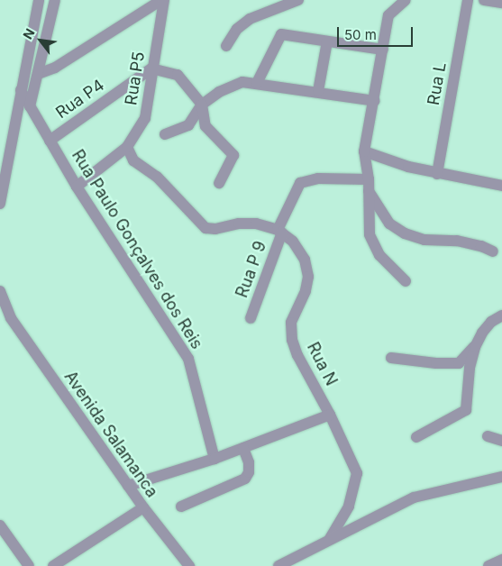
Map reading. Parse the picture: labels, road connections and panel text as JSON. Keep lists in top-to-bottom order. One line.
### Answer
{"streets":{"street":["Rua P5","Rua L","Rua P4","Rua Paulo Gonçalves dos Reis","Rua P 9","Rua N","Avenida Salamanca"]},"crossings":[["Rua P5","Rua P4"],["Rua P5","Rua Paulo Gonçalves dos Reis"],["Rua P5","Rua N"],["Rua P4","Rua Paulo Gonçalves dos Reis"],["Rua P 9","Rua N"]],"scale_bar":"50 m","north":"top left"}
